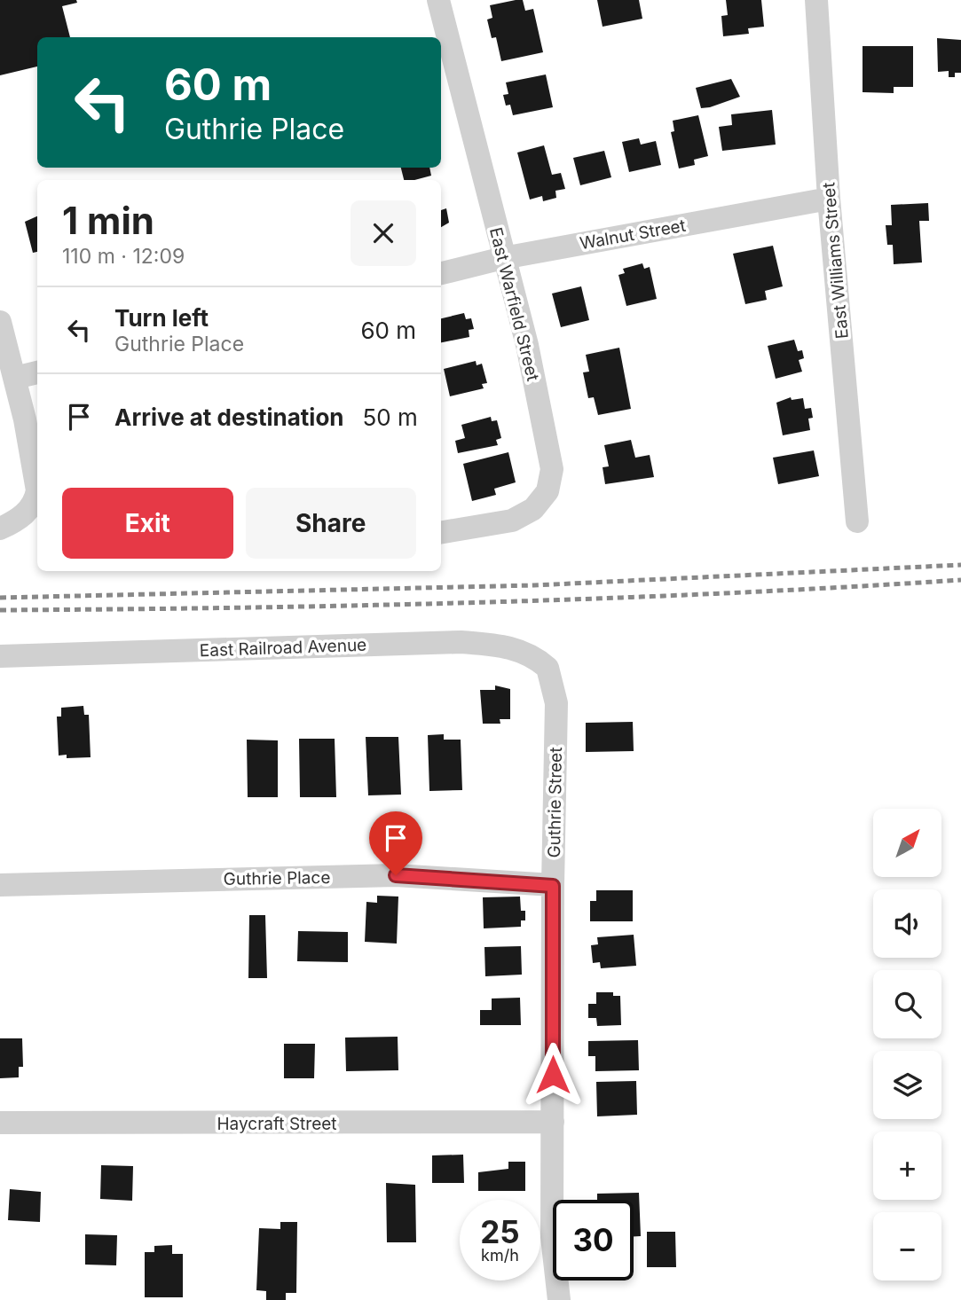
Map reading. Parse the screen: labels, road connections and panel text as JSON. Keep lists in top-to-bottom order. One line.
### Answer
{"streets":{"street":["Walnut Street","East Williams Street","East Warfield Street","East Railroad Avenue","Guthrie Street","Guthrie Place","Haycraft Street"]},"crossings":[["Walnut Street","East Williams Street"],["Walnut Street","East Warfield Street"],["East Railroad Avenue","Guthrie Street"],["Guthrie Street","Guthrie Place"],["Guthrie Street","Haycraft Street"]],"north":"top right","page":{"turn":["60 m","Guthrie Place"],"heading":["1 min","110 m · 12:09"],"list":[{"name":"Turn left","note":"Guthrie Place","value":"60 m"},{"name":"Arrive at destination","value":"50 m"}],"buttons":["Exit","Share"],"map_buttons":["+","−"],"speed":"25 km/h","limit":"30"}}
